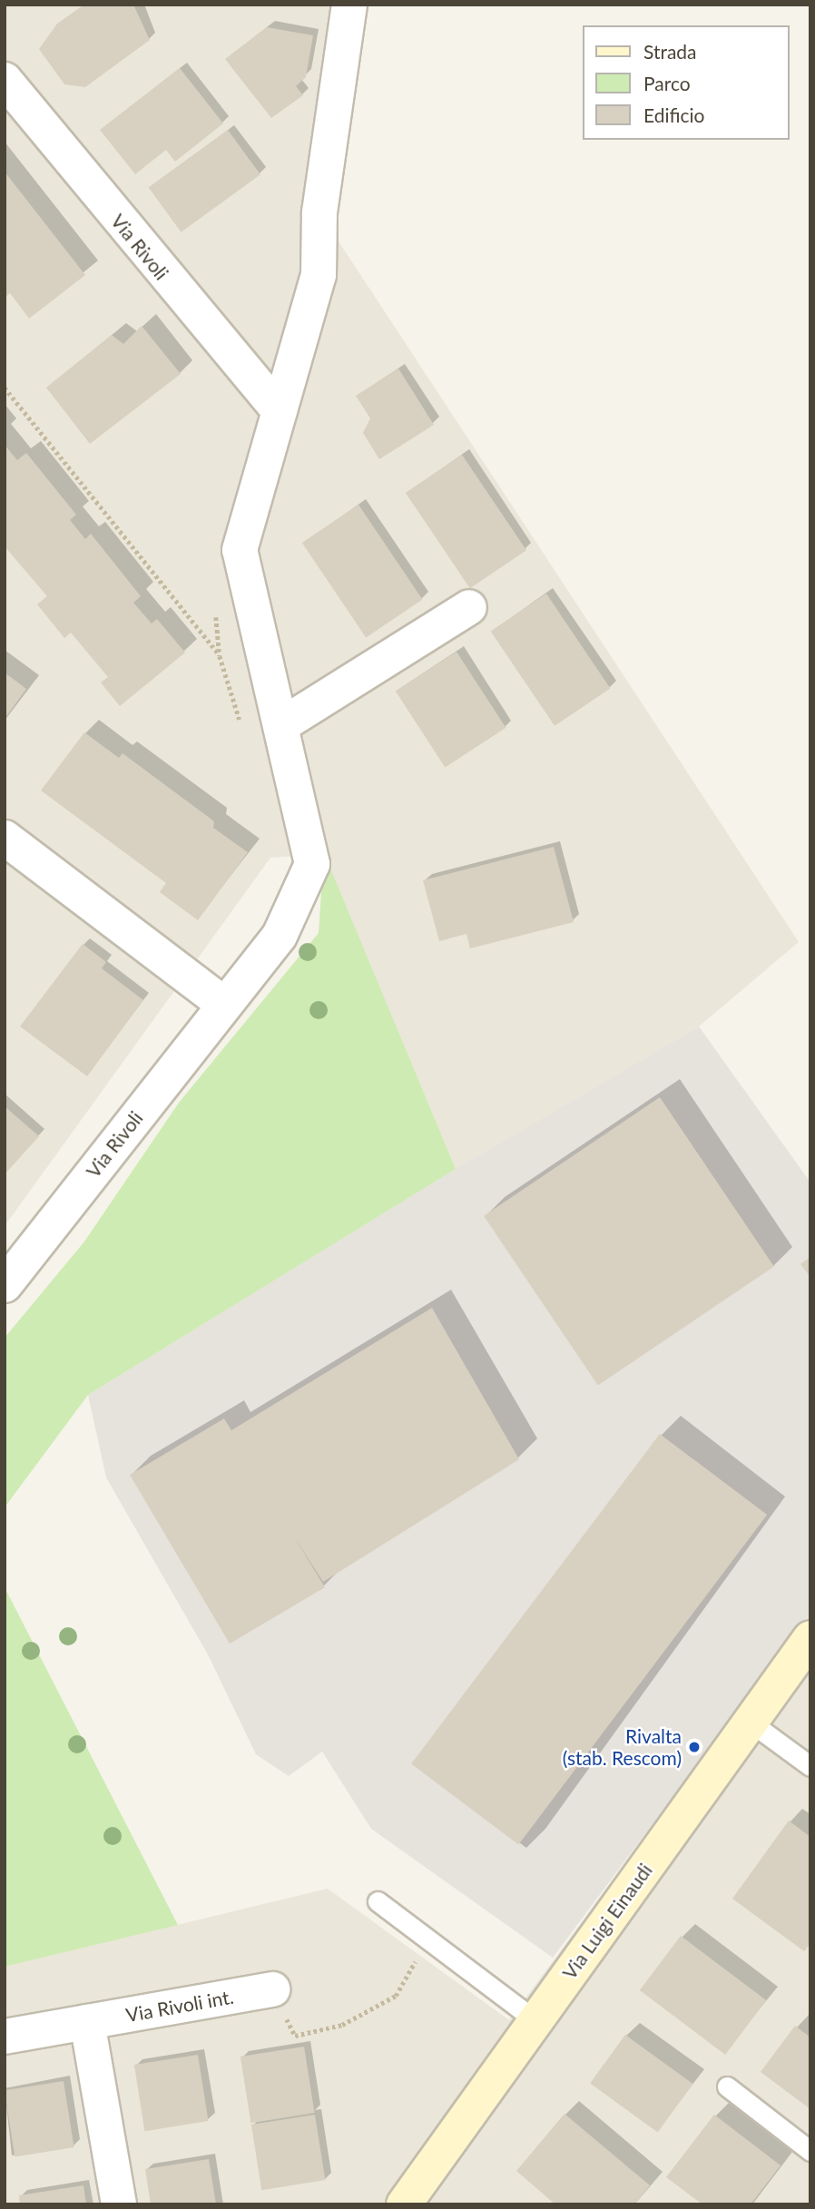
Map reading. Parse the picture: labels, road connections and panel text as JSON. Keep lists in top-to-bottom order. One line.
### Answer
{"streets":{"main road":["Via Luigi Einaudi"],"street":["Via Rivoli","Via Rivoli int."]},"places":["Rivalta (stab. Rescom)"],"legend":["Strada","Parco","Edificio"]}
